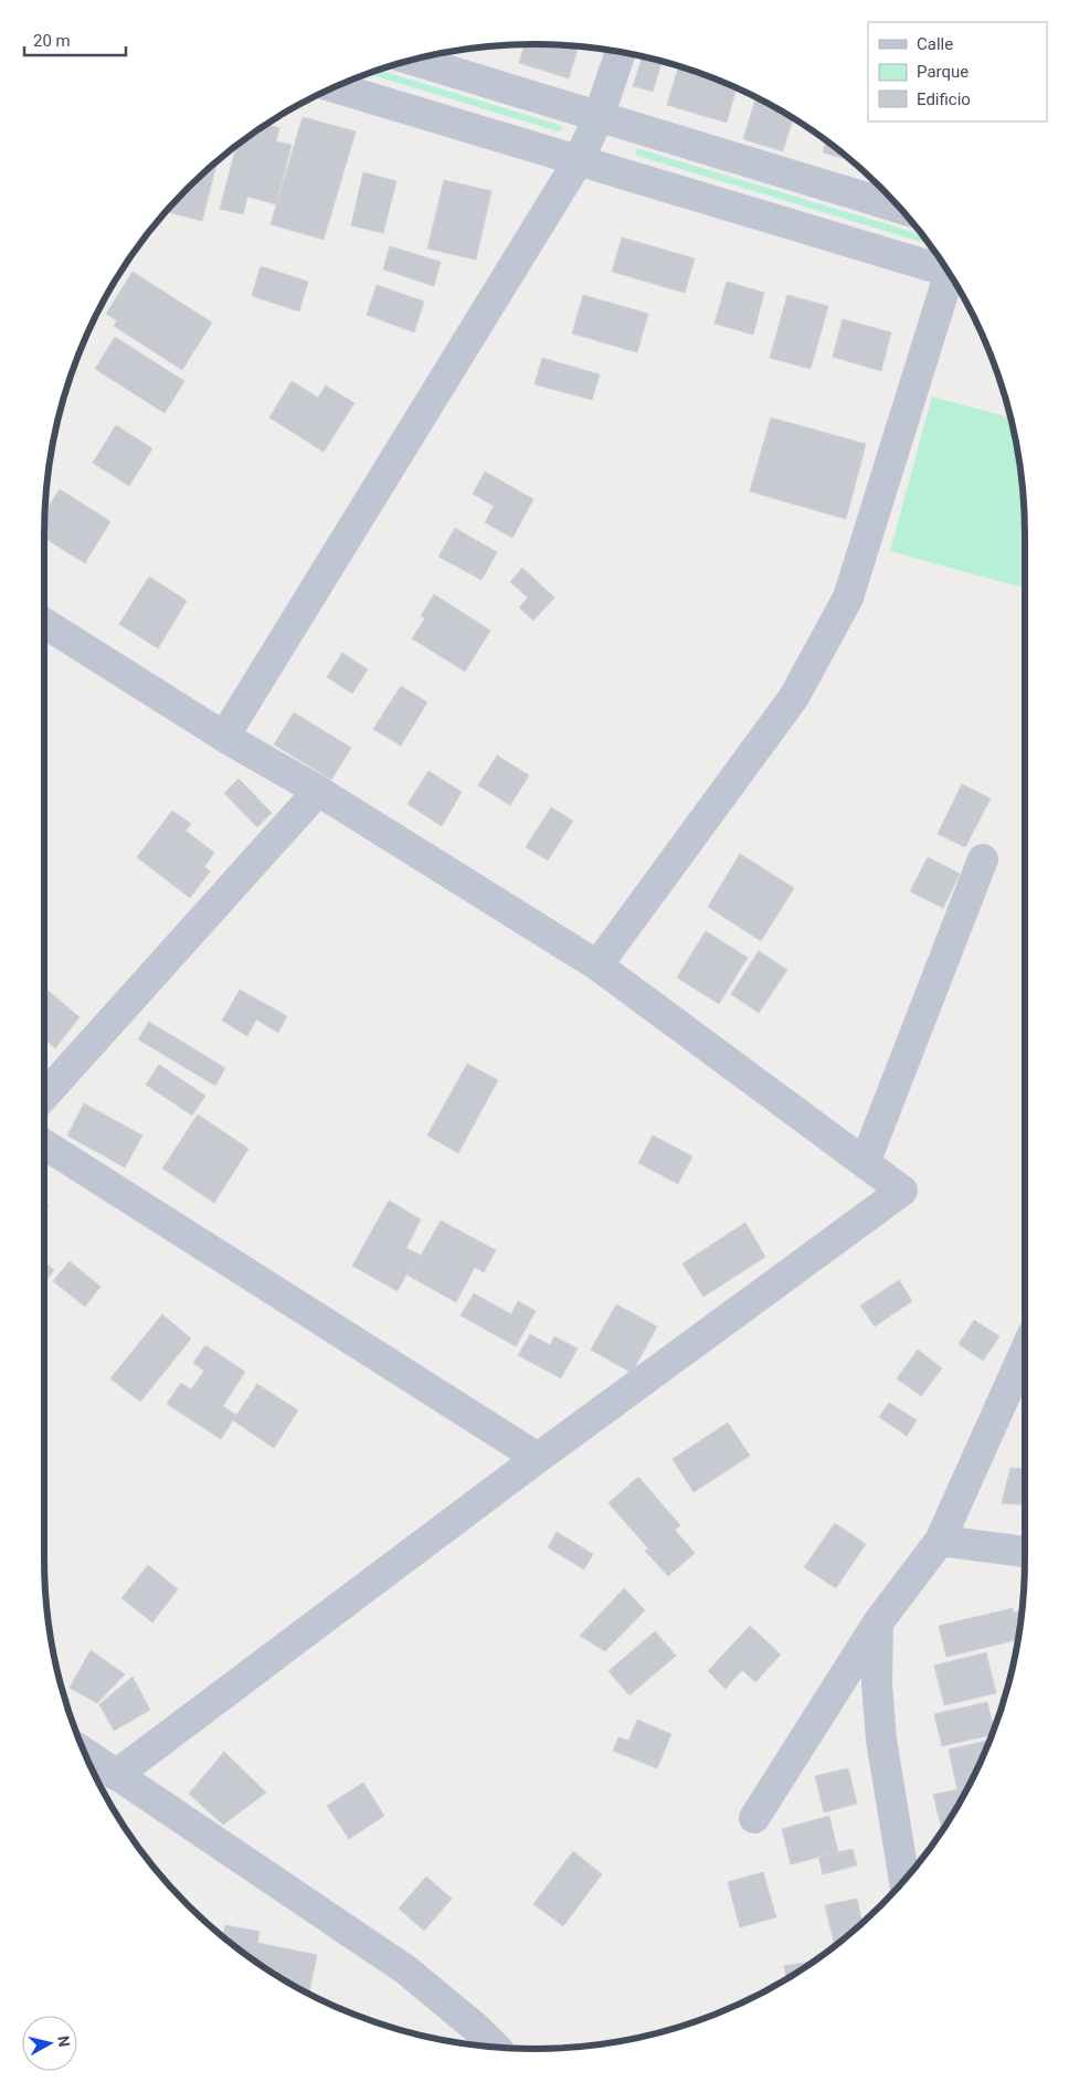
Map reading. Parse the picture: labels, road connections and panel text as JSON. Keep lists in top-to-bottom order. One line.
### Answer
{"legend":["Calle","Parque","Edificio"],"scale_bar":"20 m","north":"right"}
